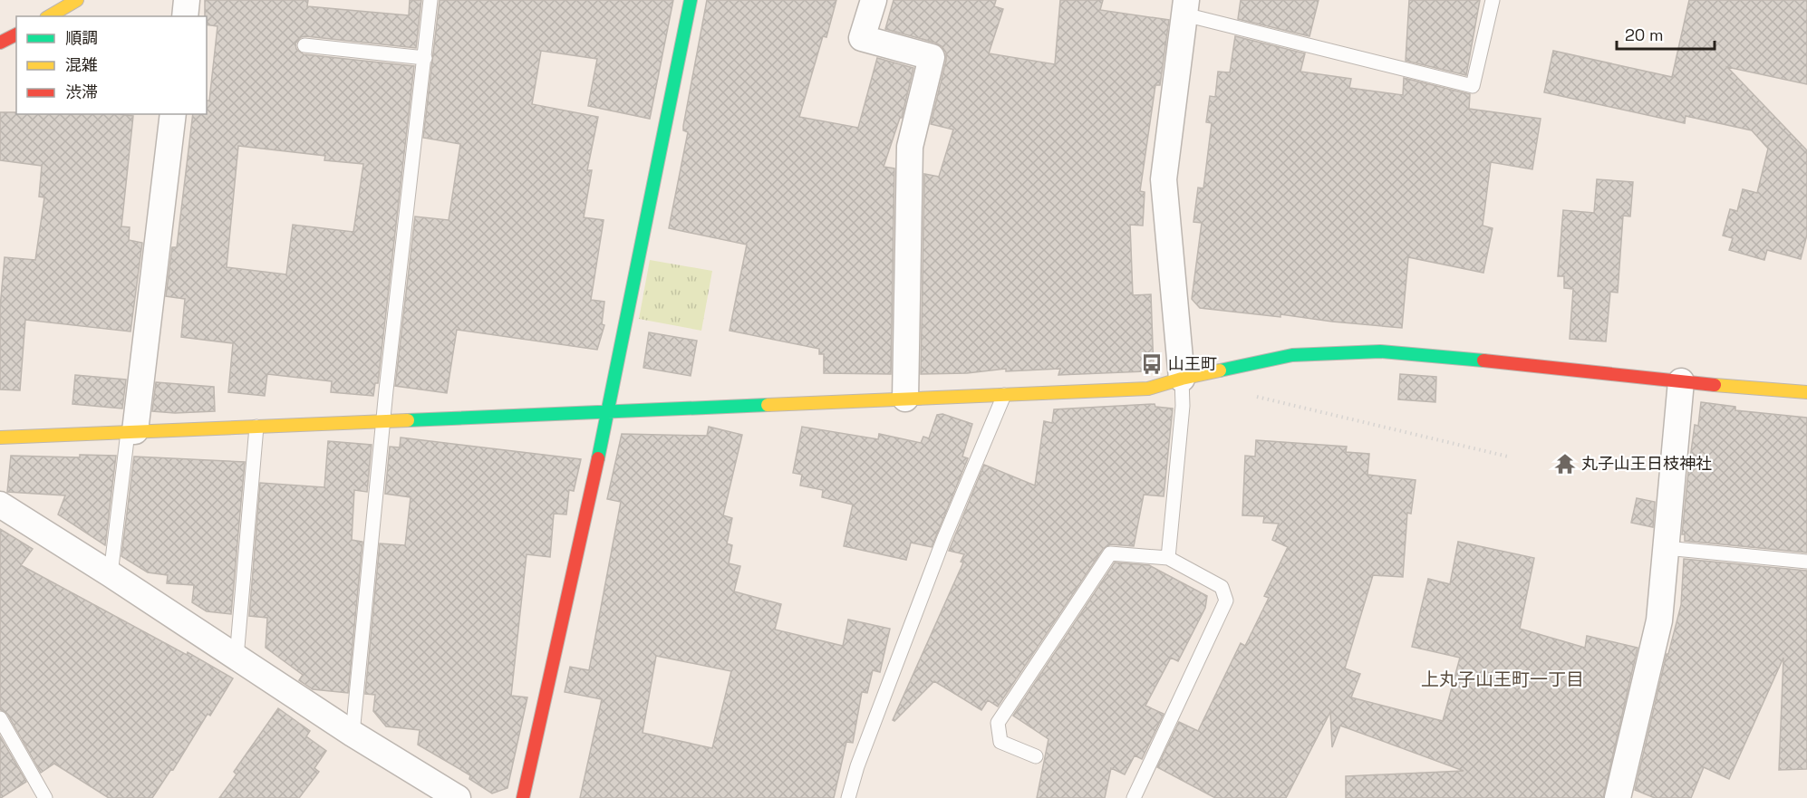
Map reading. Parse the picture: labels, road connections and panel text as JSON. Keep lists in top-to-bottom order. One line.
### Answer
{"districts":["上丸子山王町一丁目"],"places":{"bus stop":["山王町"],"temple":["丸子山王日枝神社"]},"legend":["順調","混雑","渋滞"],"scale_bar":"20 m"}
